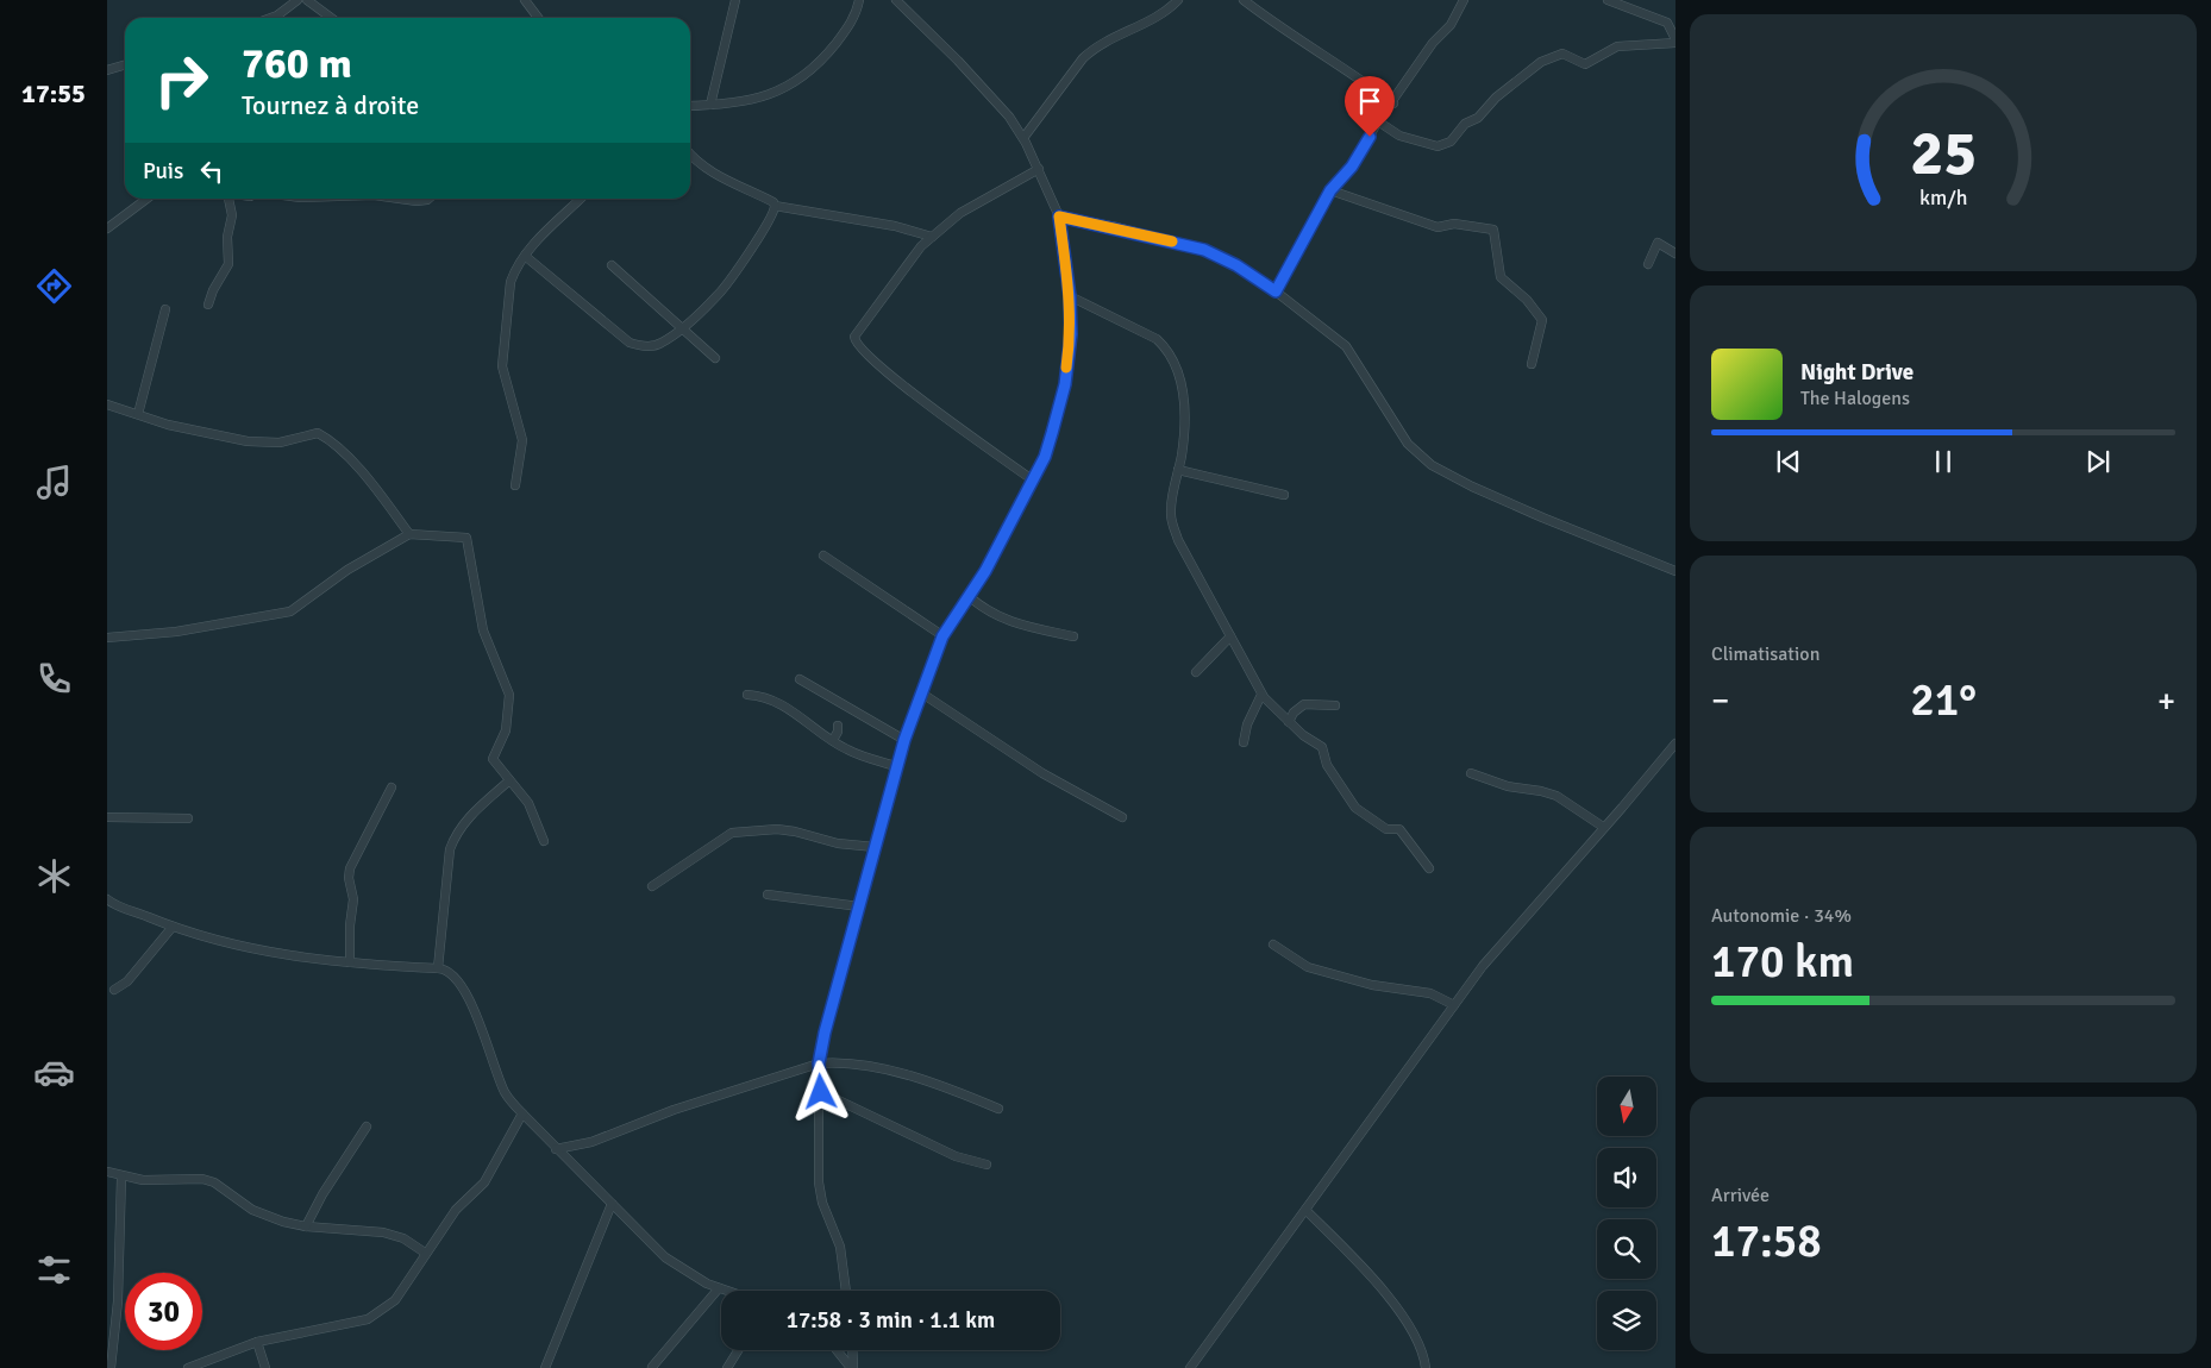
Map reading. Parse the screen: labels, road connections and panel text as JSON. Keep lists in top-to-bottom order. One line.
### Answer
{"north":"bottom","page":{"tabs":"17:55","turn":["760 m","Tournez à droite"],"then":"Puis","song":["Night Drive","The Halogens"],"tile":["Climatisation",["Autonomie · 34%","170 km"],["Arrivée","17:58"]],"heat":["−","21°","+"],"limit":"30","trip":"17:58 · 3 min · 1.1 km","gauge":["25","km/h"]}}
